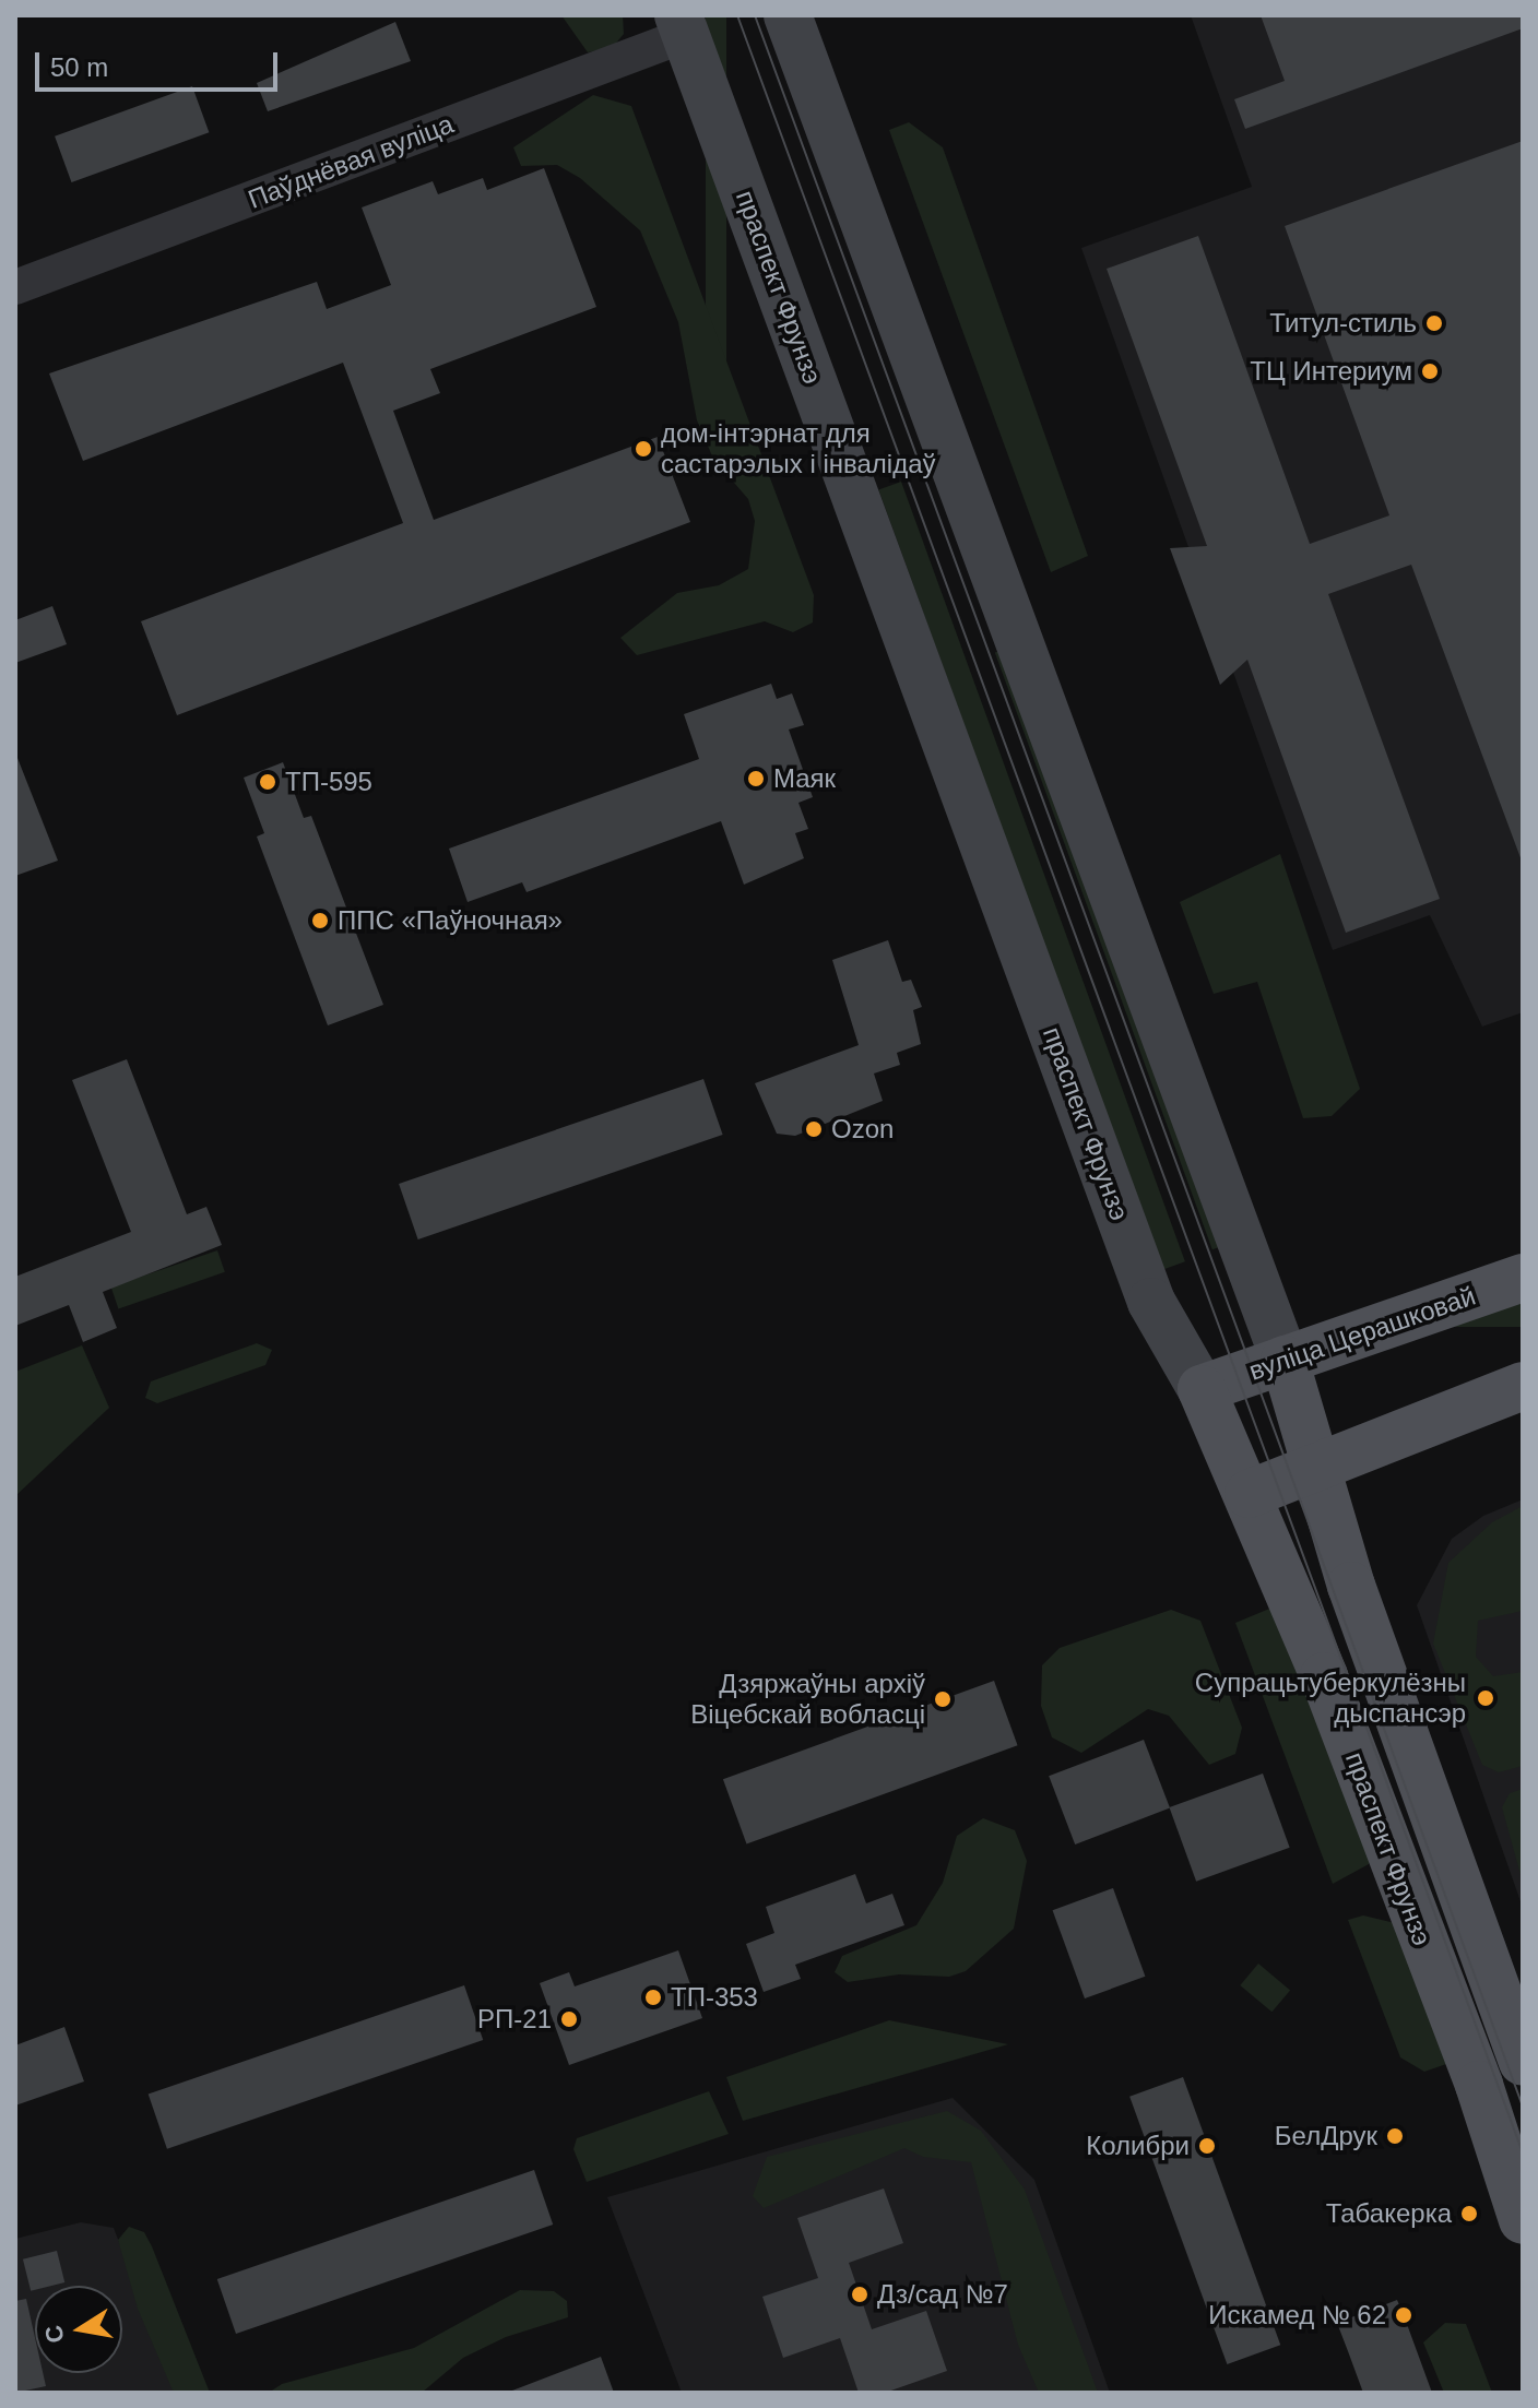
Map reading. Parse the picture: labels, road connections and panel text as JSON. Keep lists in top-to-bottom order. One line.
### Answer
{"streets":{"main road":["праспект Фрунзэ","вуліца Церашковай"],"street":["Паўднёвая вуліца"]},"crossings":[["Паўднёвая вуліца","праспект Фрунзэ"],["праспект Фрунзэ","вуліца Церашковай"]],"places":["Титул-cтиль","ТЦ Интериум","дом-інтэрнат для састарэлых і інвалідаў","Маяк","ТП-595","ППС «Паўночная»","Ozon","Супрацьтуберкулёзны дыспансэр","Дзяржаўны архіў Віцебскай вобласці","ТП-353","РП-21","БелДрук","Колибри","Табакерка","Дз/сад №7","Искамед № 62"],"scale_bar":"50 m","north":"left"}
